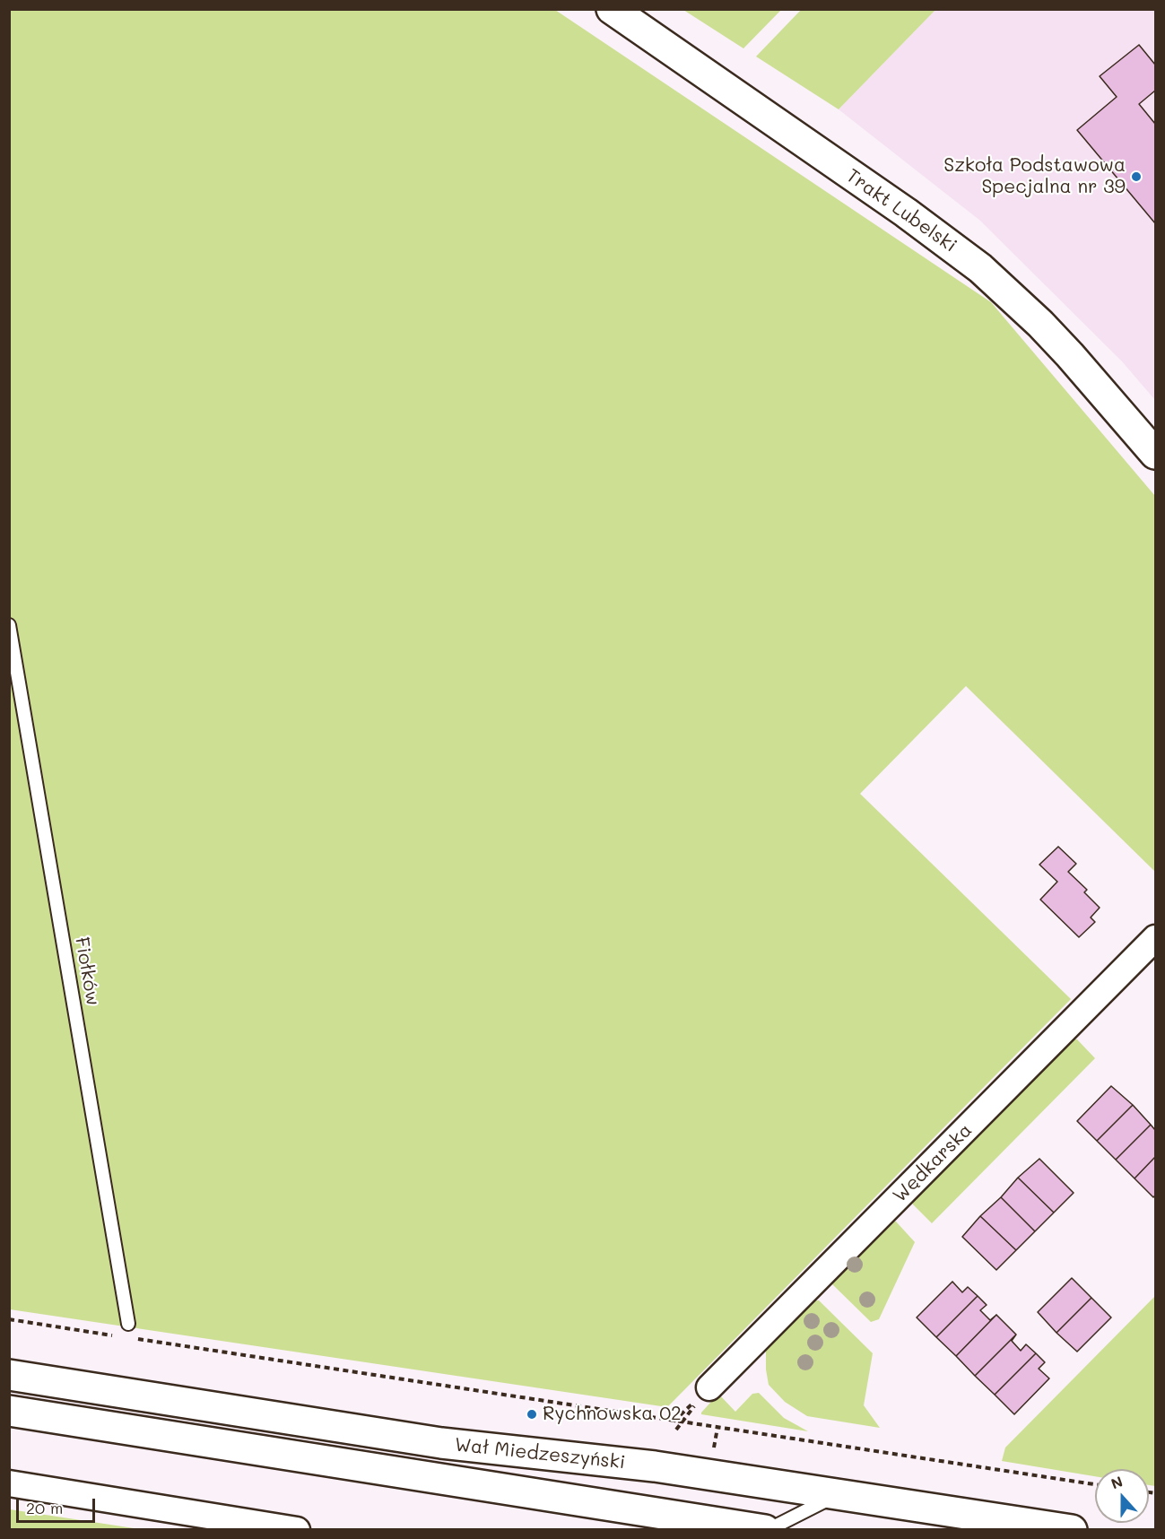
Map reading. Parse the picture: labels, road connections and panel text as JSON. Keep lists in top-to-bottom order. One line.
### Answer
{"streets":{"main road":["Trakt Lubelski","Wał Miedzeszyński"],"street":["Wędkarska"],"lane":["Fiołków"]},"places":["Szkoła Podstawowa Specjalna nr 39","Rychnowska 02"],"scale_bar":"20 m","north":"top"}
